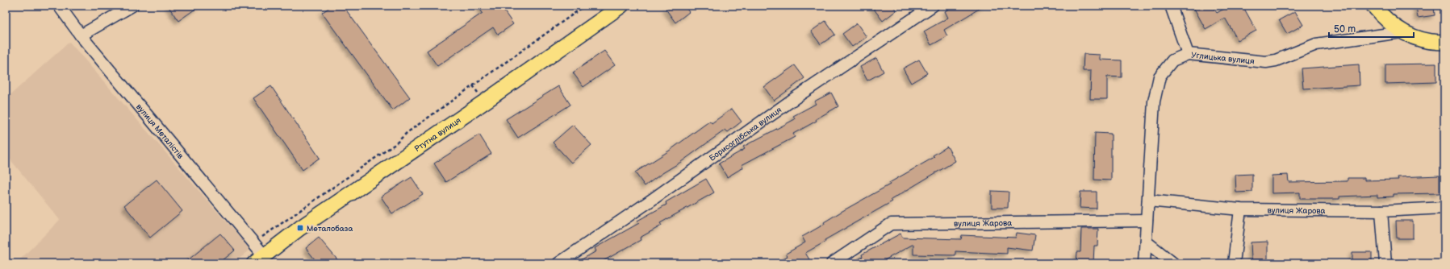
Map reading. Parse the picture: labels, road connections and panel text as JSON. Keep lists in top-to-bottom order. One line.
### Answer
{"streets":{"main road":["Ртутна вулиця"],"street":["Углицька вулиця","вулиця Металістів","Борисоглібська вулиця","вулиця Жарова"]},"crossings":[["Углицька вулиця","вулиця Жарова"],["вулиця Металістів","Ртутна вулиця"]],"places":{"transit":["Металобаза"]},"scale_bar":"50 m"}
